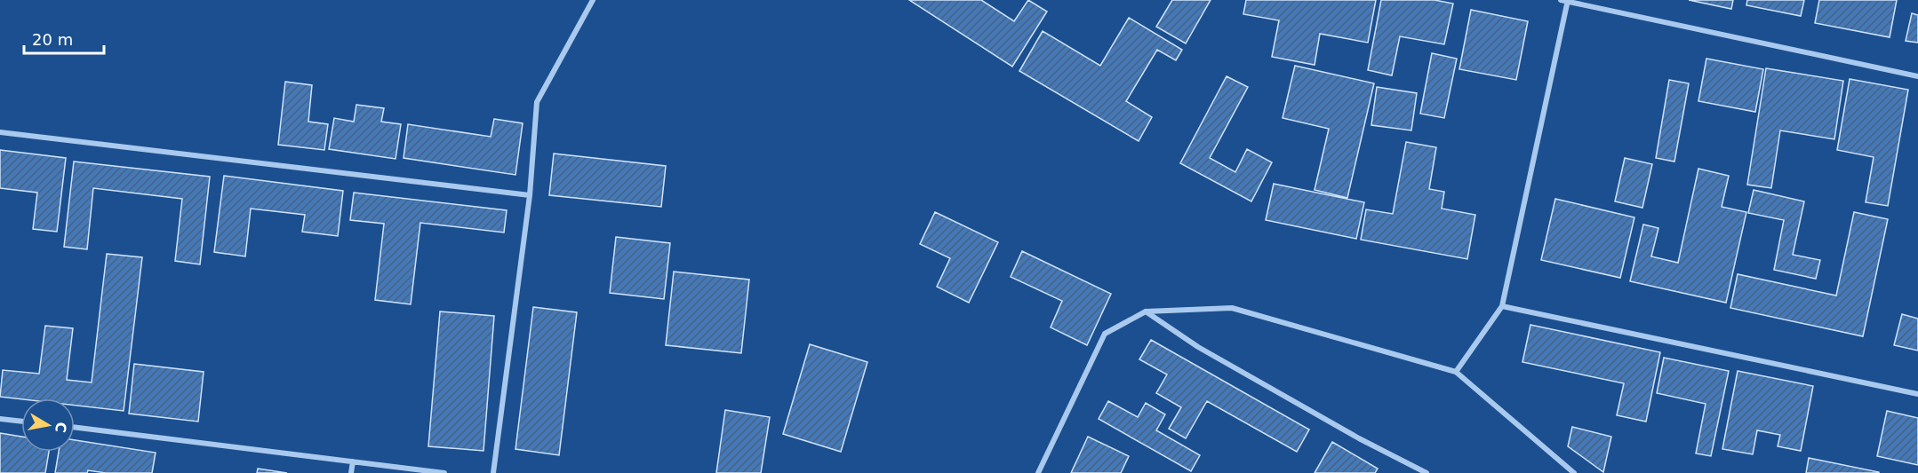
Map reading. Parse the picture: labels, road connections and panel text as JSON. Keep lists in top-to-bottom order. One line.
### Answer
{"scale_bar":"20 m","north":"right"}
